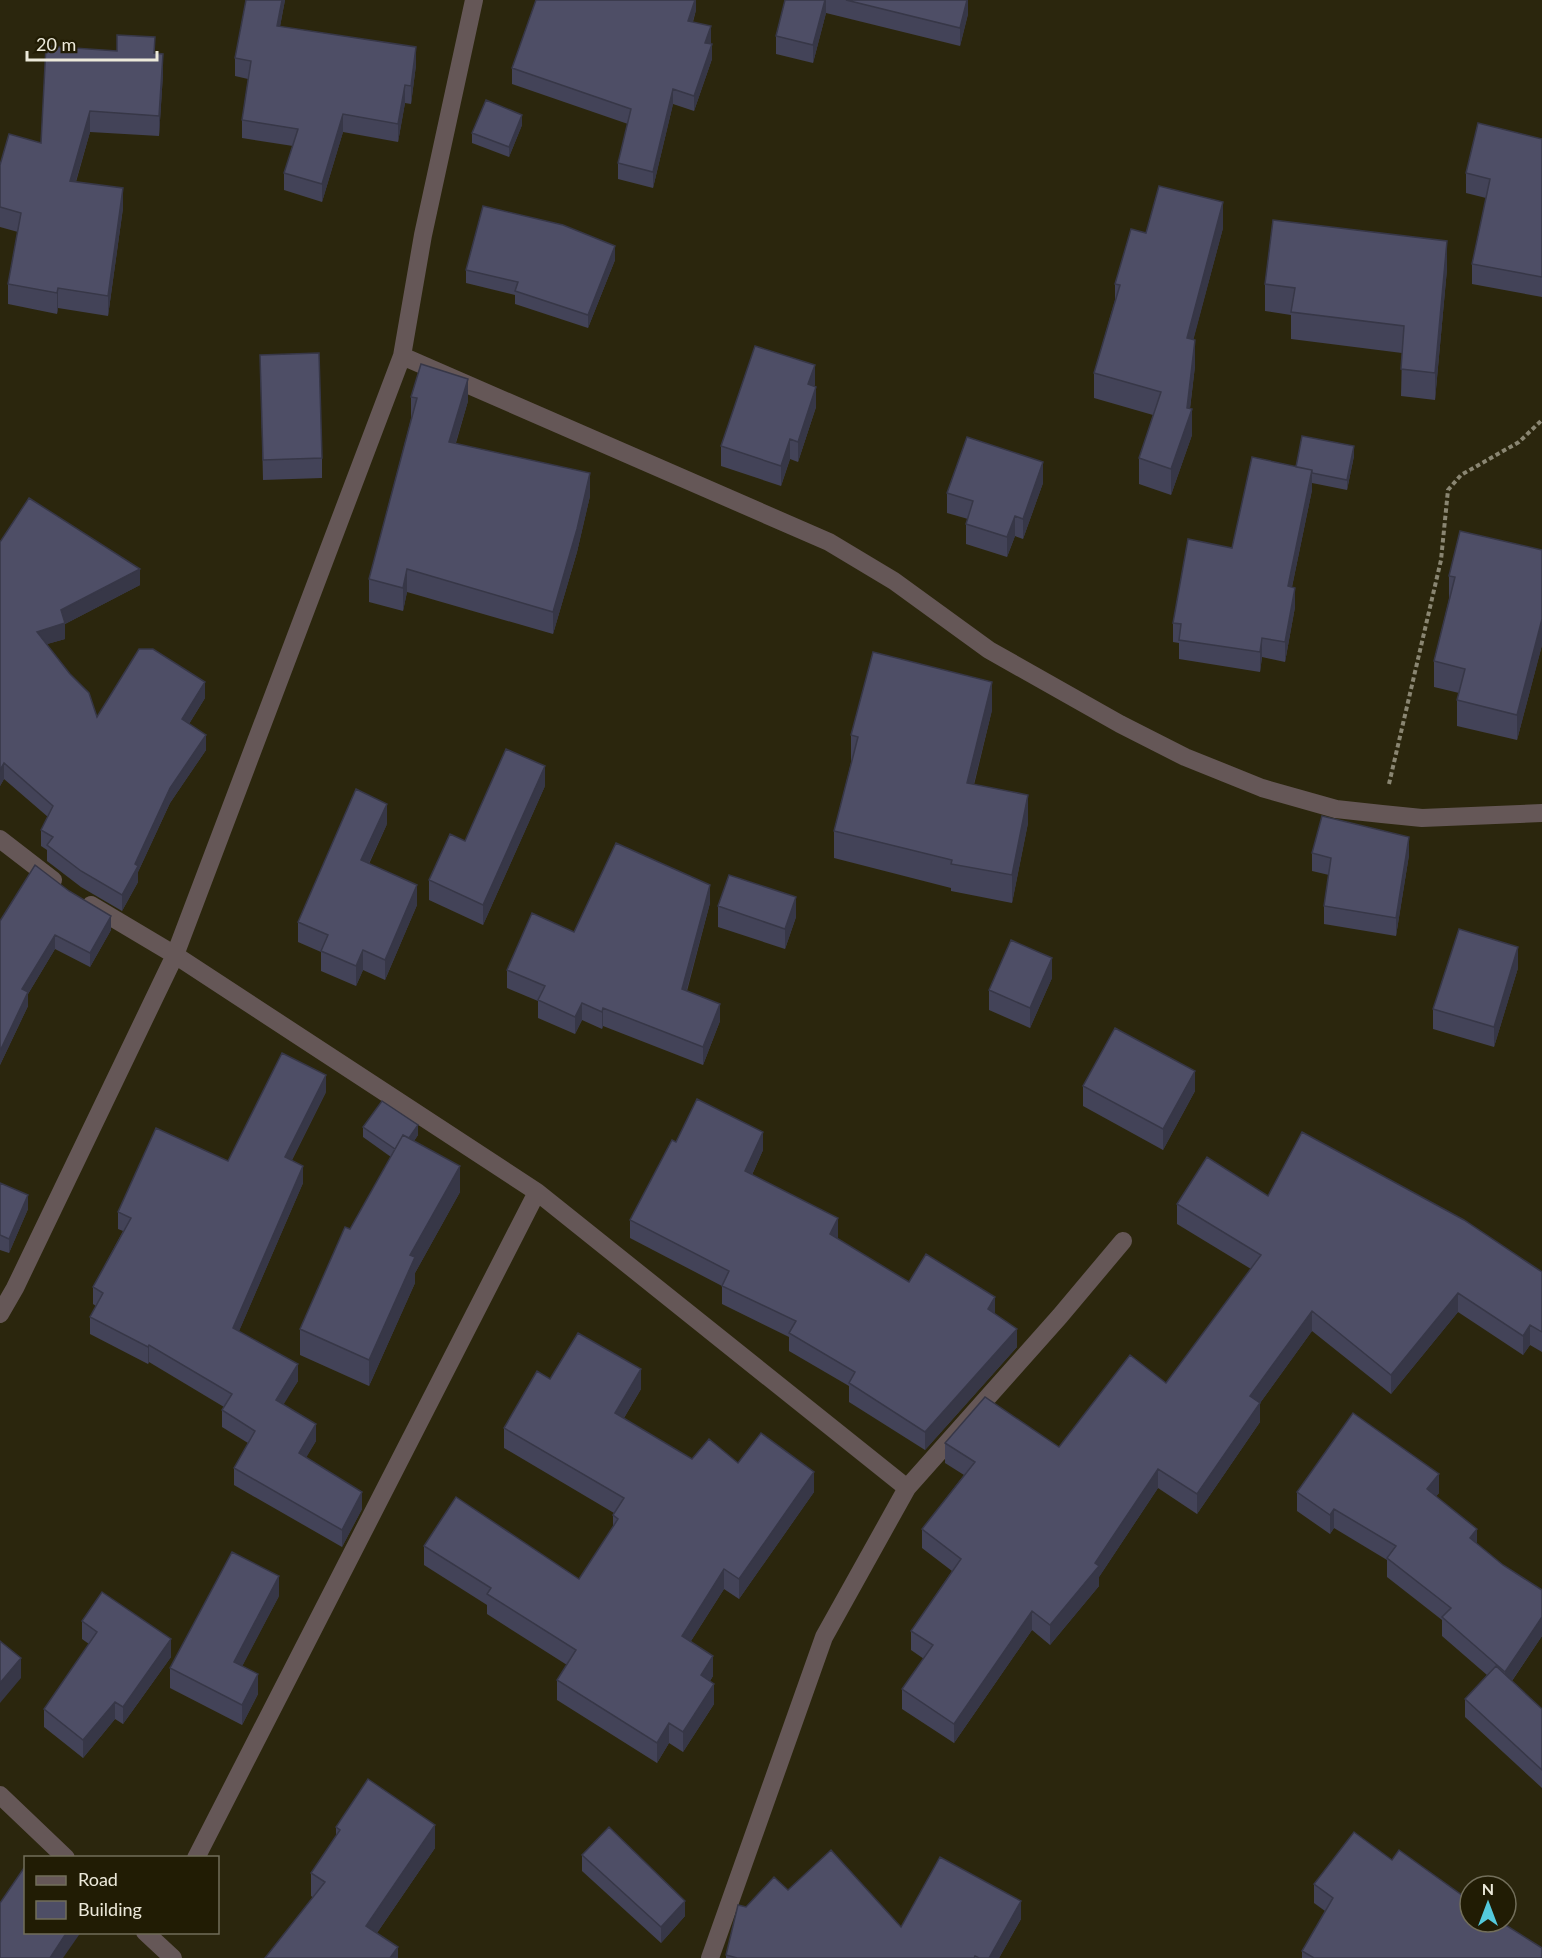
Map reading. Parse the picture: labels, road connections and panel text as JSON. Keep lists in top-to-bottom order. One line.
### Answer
{"legend":["Road","Building"],"scale_bar":"20 m","north":"top"}
